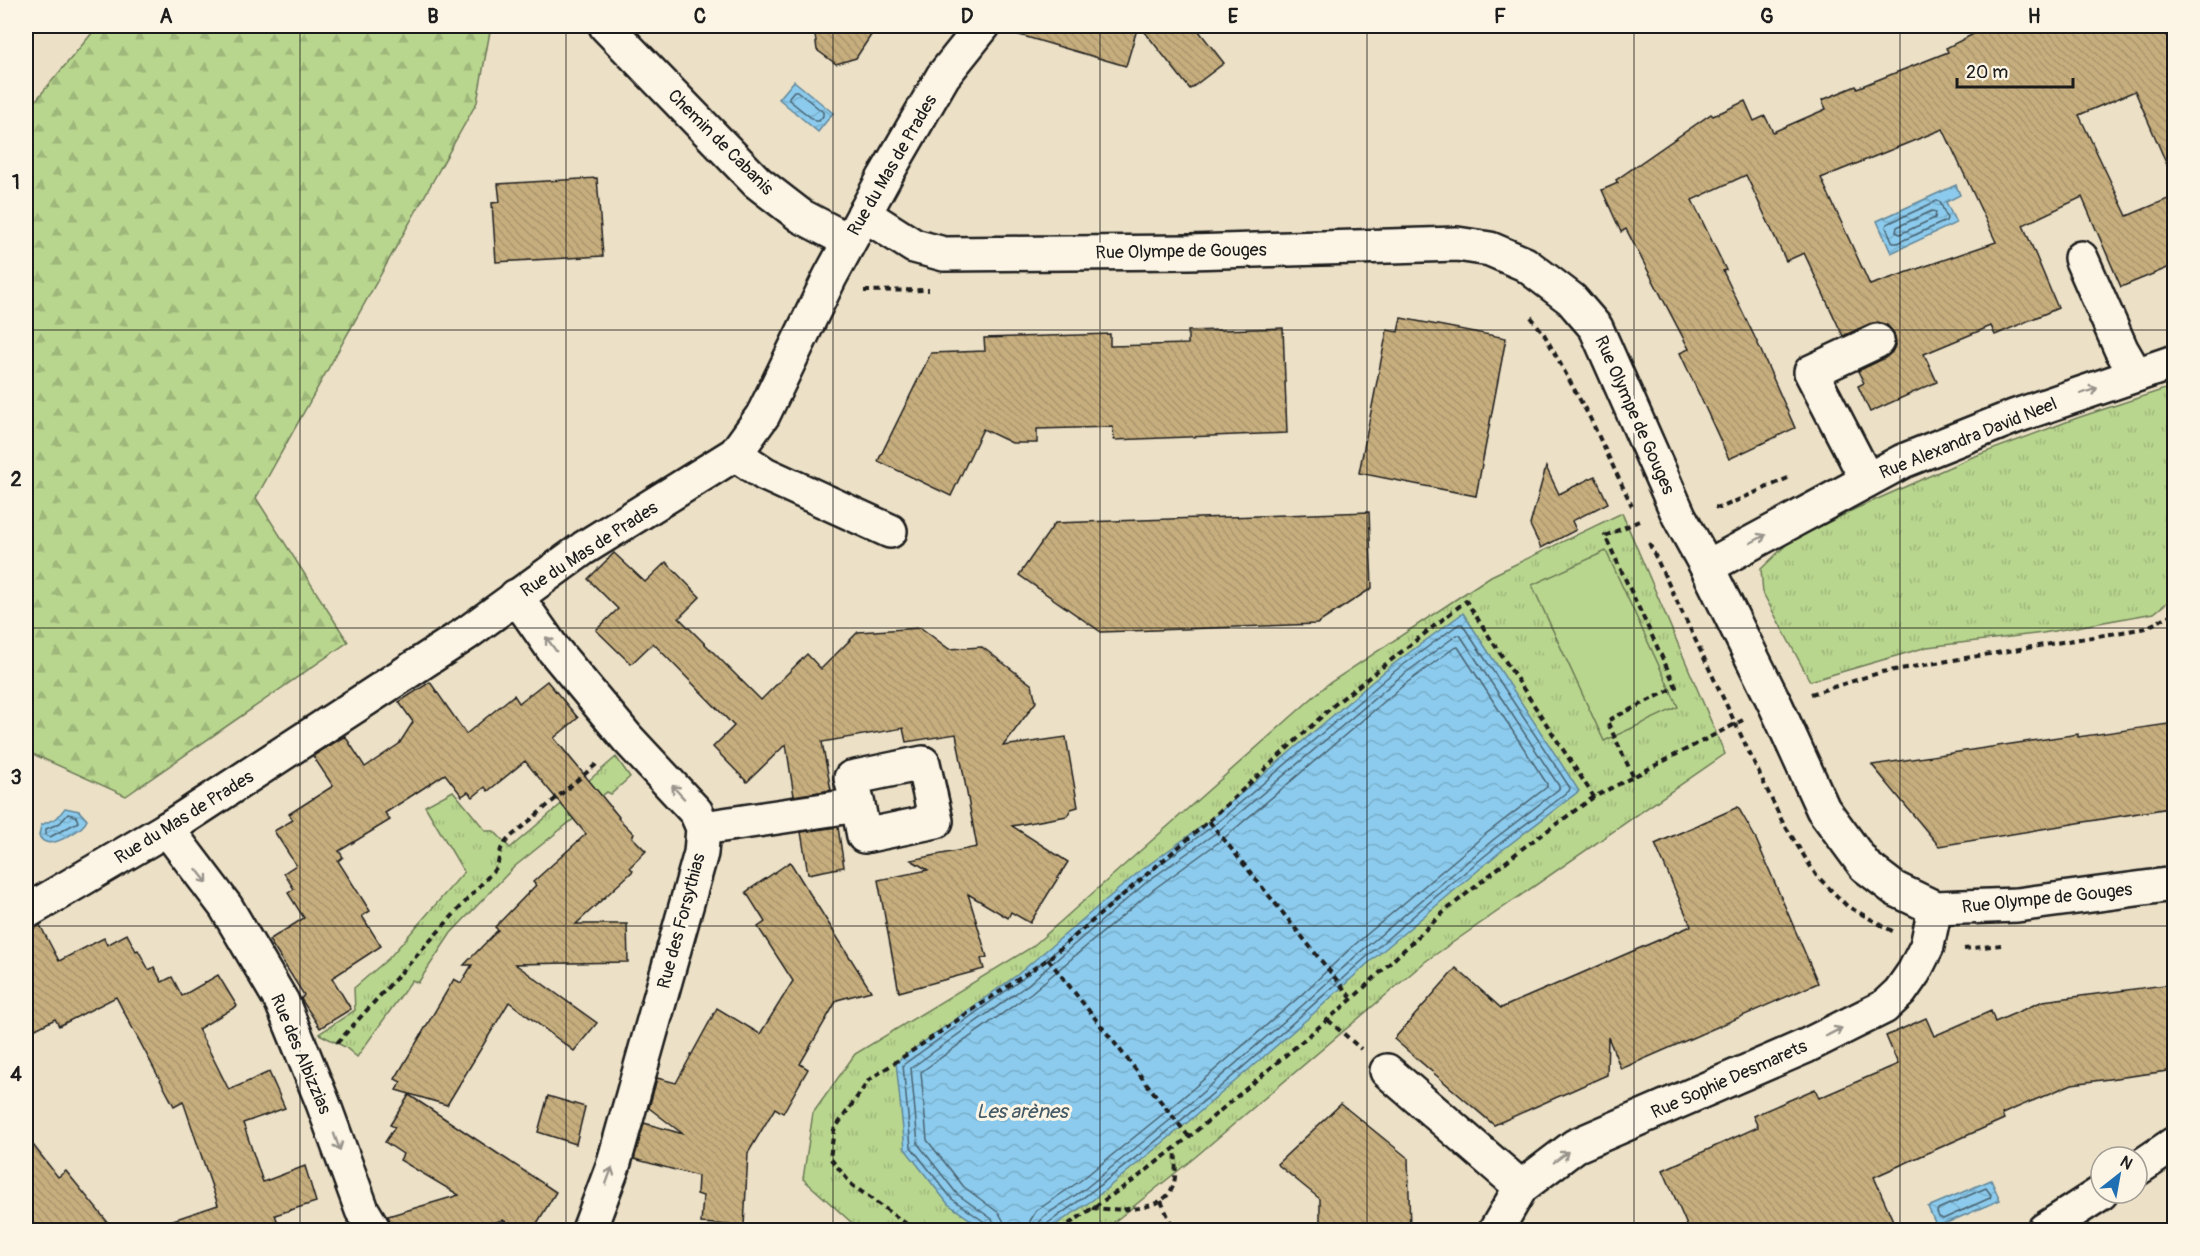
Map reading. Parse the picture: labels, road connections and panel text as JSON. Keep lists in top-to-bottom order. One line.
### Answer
{"streets":{"street":["Chemin de Cabanis","Rue du Mas de Prades","Rue Olympe de Gouges","Rue Alexandra David Neel","Rue des Forsythias","Rue des Albizzias","Rue Sophie Desmarets"]},"crossings":[["Chemin de Cabanis","Rue du Mas de Prades"],["Chemin de Cabanis","Rue Olympe de Gouges"],["Rue du Mas de Prades","Rue Olympe de Gouges"],["Rue du Mas de Prades","Rue des Forsythias"],["Rue du Mas de Prades","Rue des Albizzias"],["Rue Olympe de Gouges","Rue Alexandra David Neel"],["Rue Olympe de Gouges","Rue Sophie Desmarets"]],"one_way":["Rue Alexandra David Neel","Rue des Forsythias","Rue des Albizzias","Rue Sophie Desmarets"],"water":["Les arènes"],"scale_bar":"20 m","north":"top right","grid":{"columns":["A","B","C","D","E","F","G","H"],"rows":["1","2","3","4"]}}
